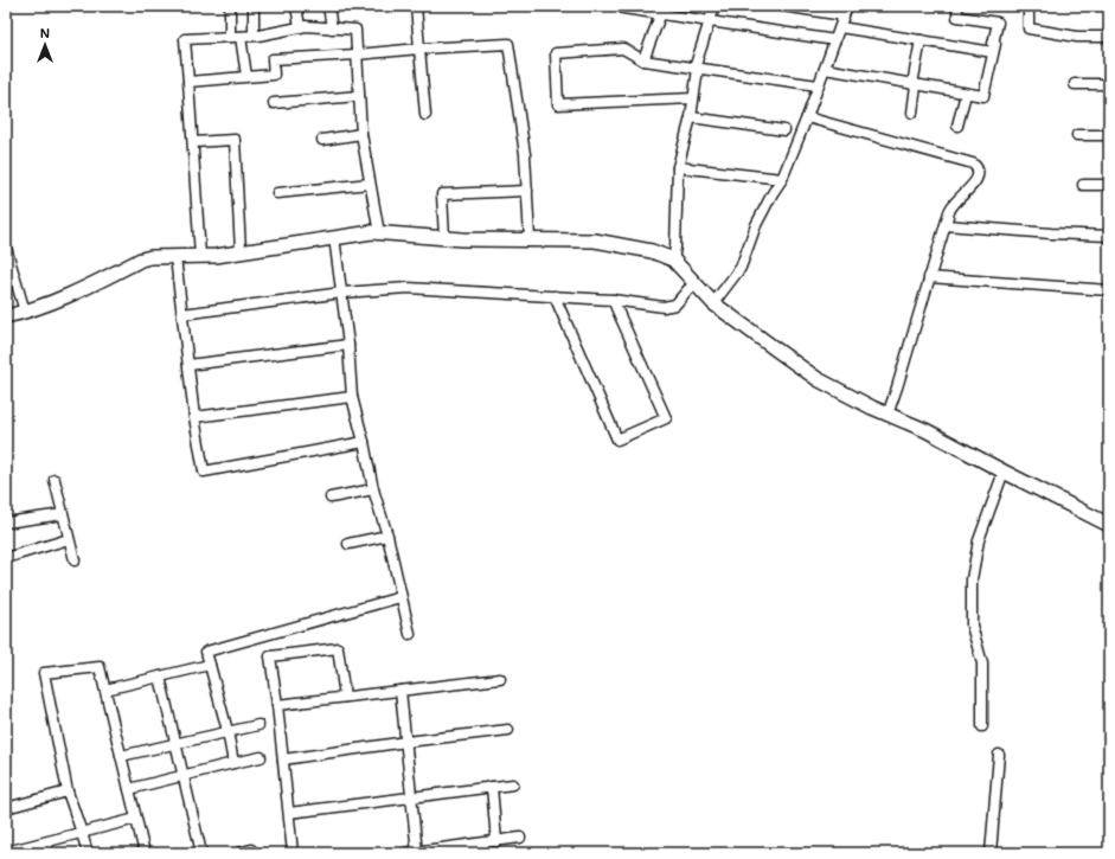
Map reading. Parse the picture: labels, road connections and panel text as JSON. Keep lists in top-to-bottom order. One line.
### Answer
{"north":"top"}
